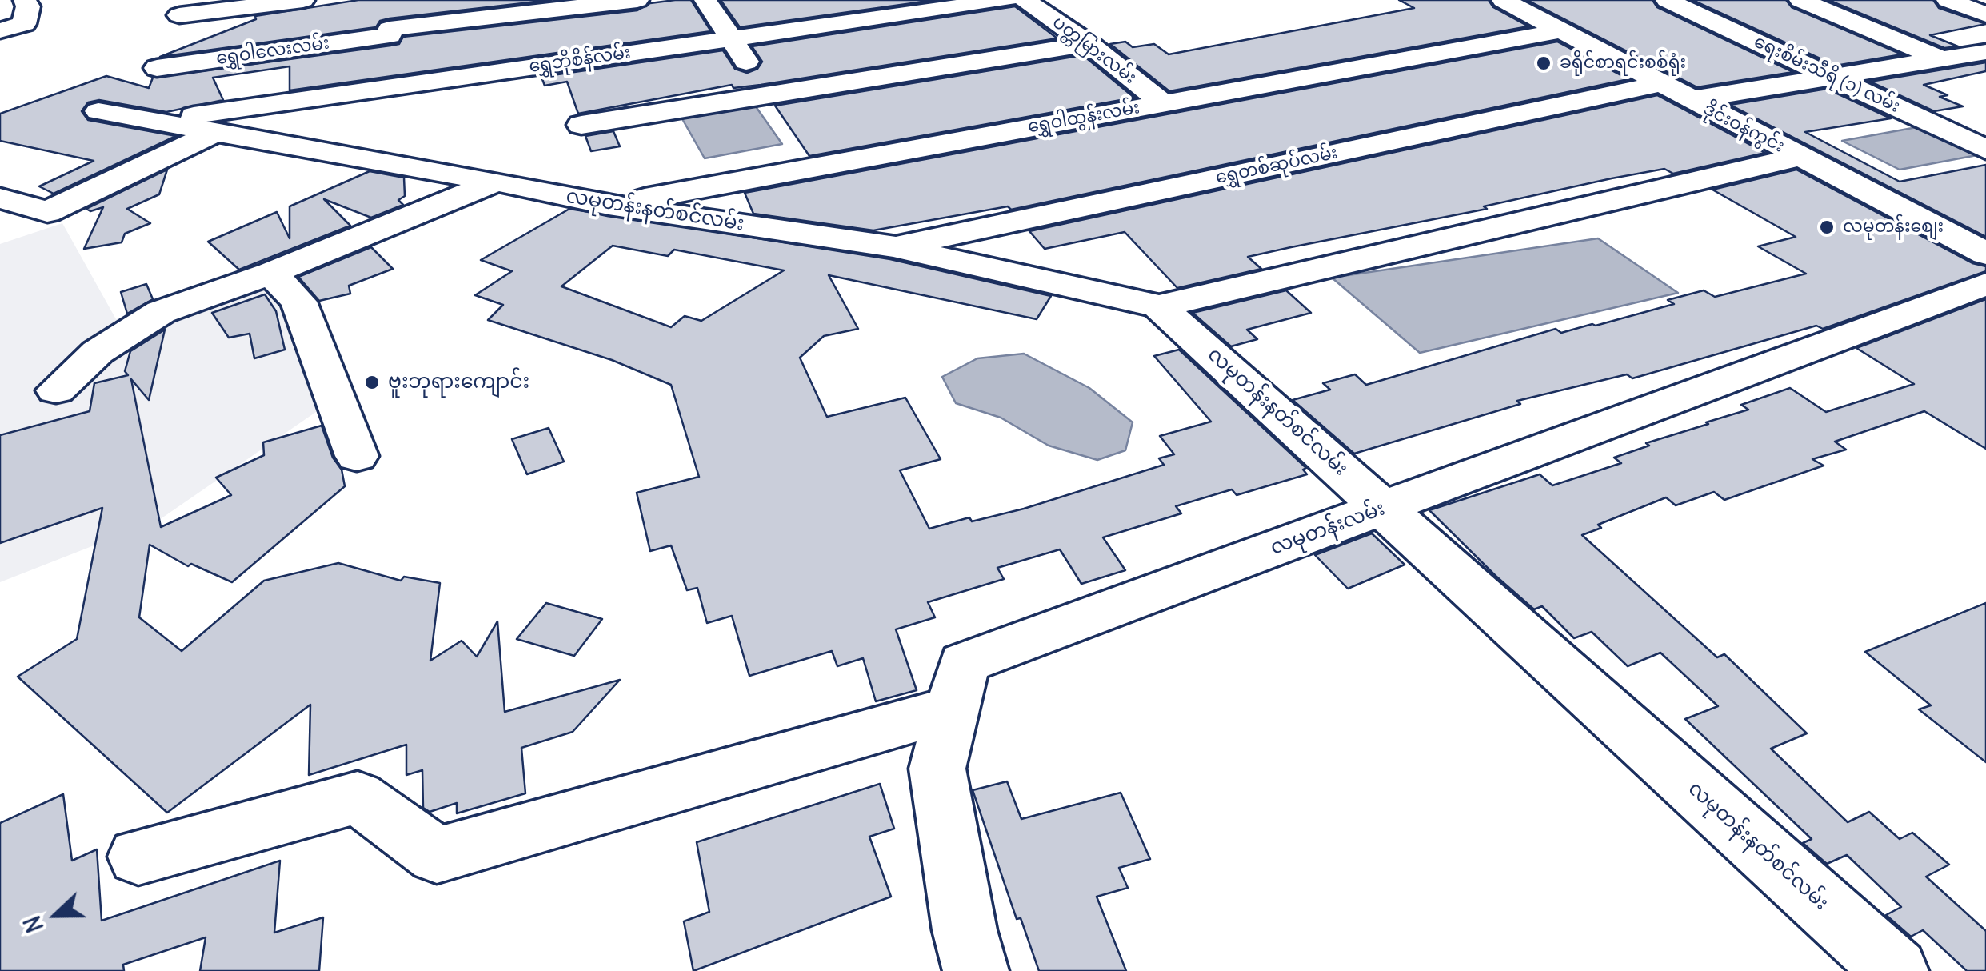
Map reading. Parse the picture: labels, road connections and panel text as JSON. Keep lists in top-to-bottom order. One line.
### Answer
{"streets":{"street":["ပတ္တမြားလမ်း","ရွှေဝါလေးလမ်း","ရွှေဘိုစိန်လမ်း","ရေးစိမ်းသီရိ (၁) လမ်း","ရွှေဝါထွန်းလမ်း","ဒိုင်းဝန်ကွင်း","ရွှေတစ်ဆုပ်လမ်း","လမုတန်းနတ်စင်လမ်း","လမုတန်းလမ်း"]},"crossings":[["ပတ္တမြားလမ်း","ရွှေဝါထွန်းလမ်း"],["ရွှေဘိုစိန်လမ်း","လမုတန်းနတ်စင်လမ်း"],["ရွှေဝါထွန်းလမ်း","ဒိုင်းဝန်ကွင်း"],["ရွှေဝါထွန်းလမ်း","လမုတန်းနတ်စင်လမ်း"],["ဒိုင်းဝန်ကွင်း","ရွှေတစ်ဆုပ်လမ်း"],["ရွှေတစ်ဆုပ်လမ်း","လမုတန်းနတ်စင်လမ်း"],["လမုတန်းနတ်စင်လမ်း","လမုတန်းလမ်း"]],"places":["ခရိုင်စာရင်းစစ်ရုံး","လမုတန်းစျေး","ဗူးဘုရားကျောင်း"],"north":"left"}
